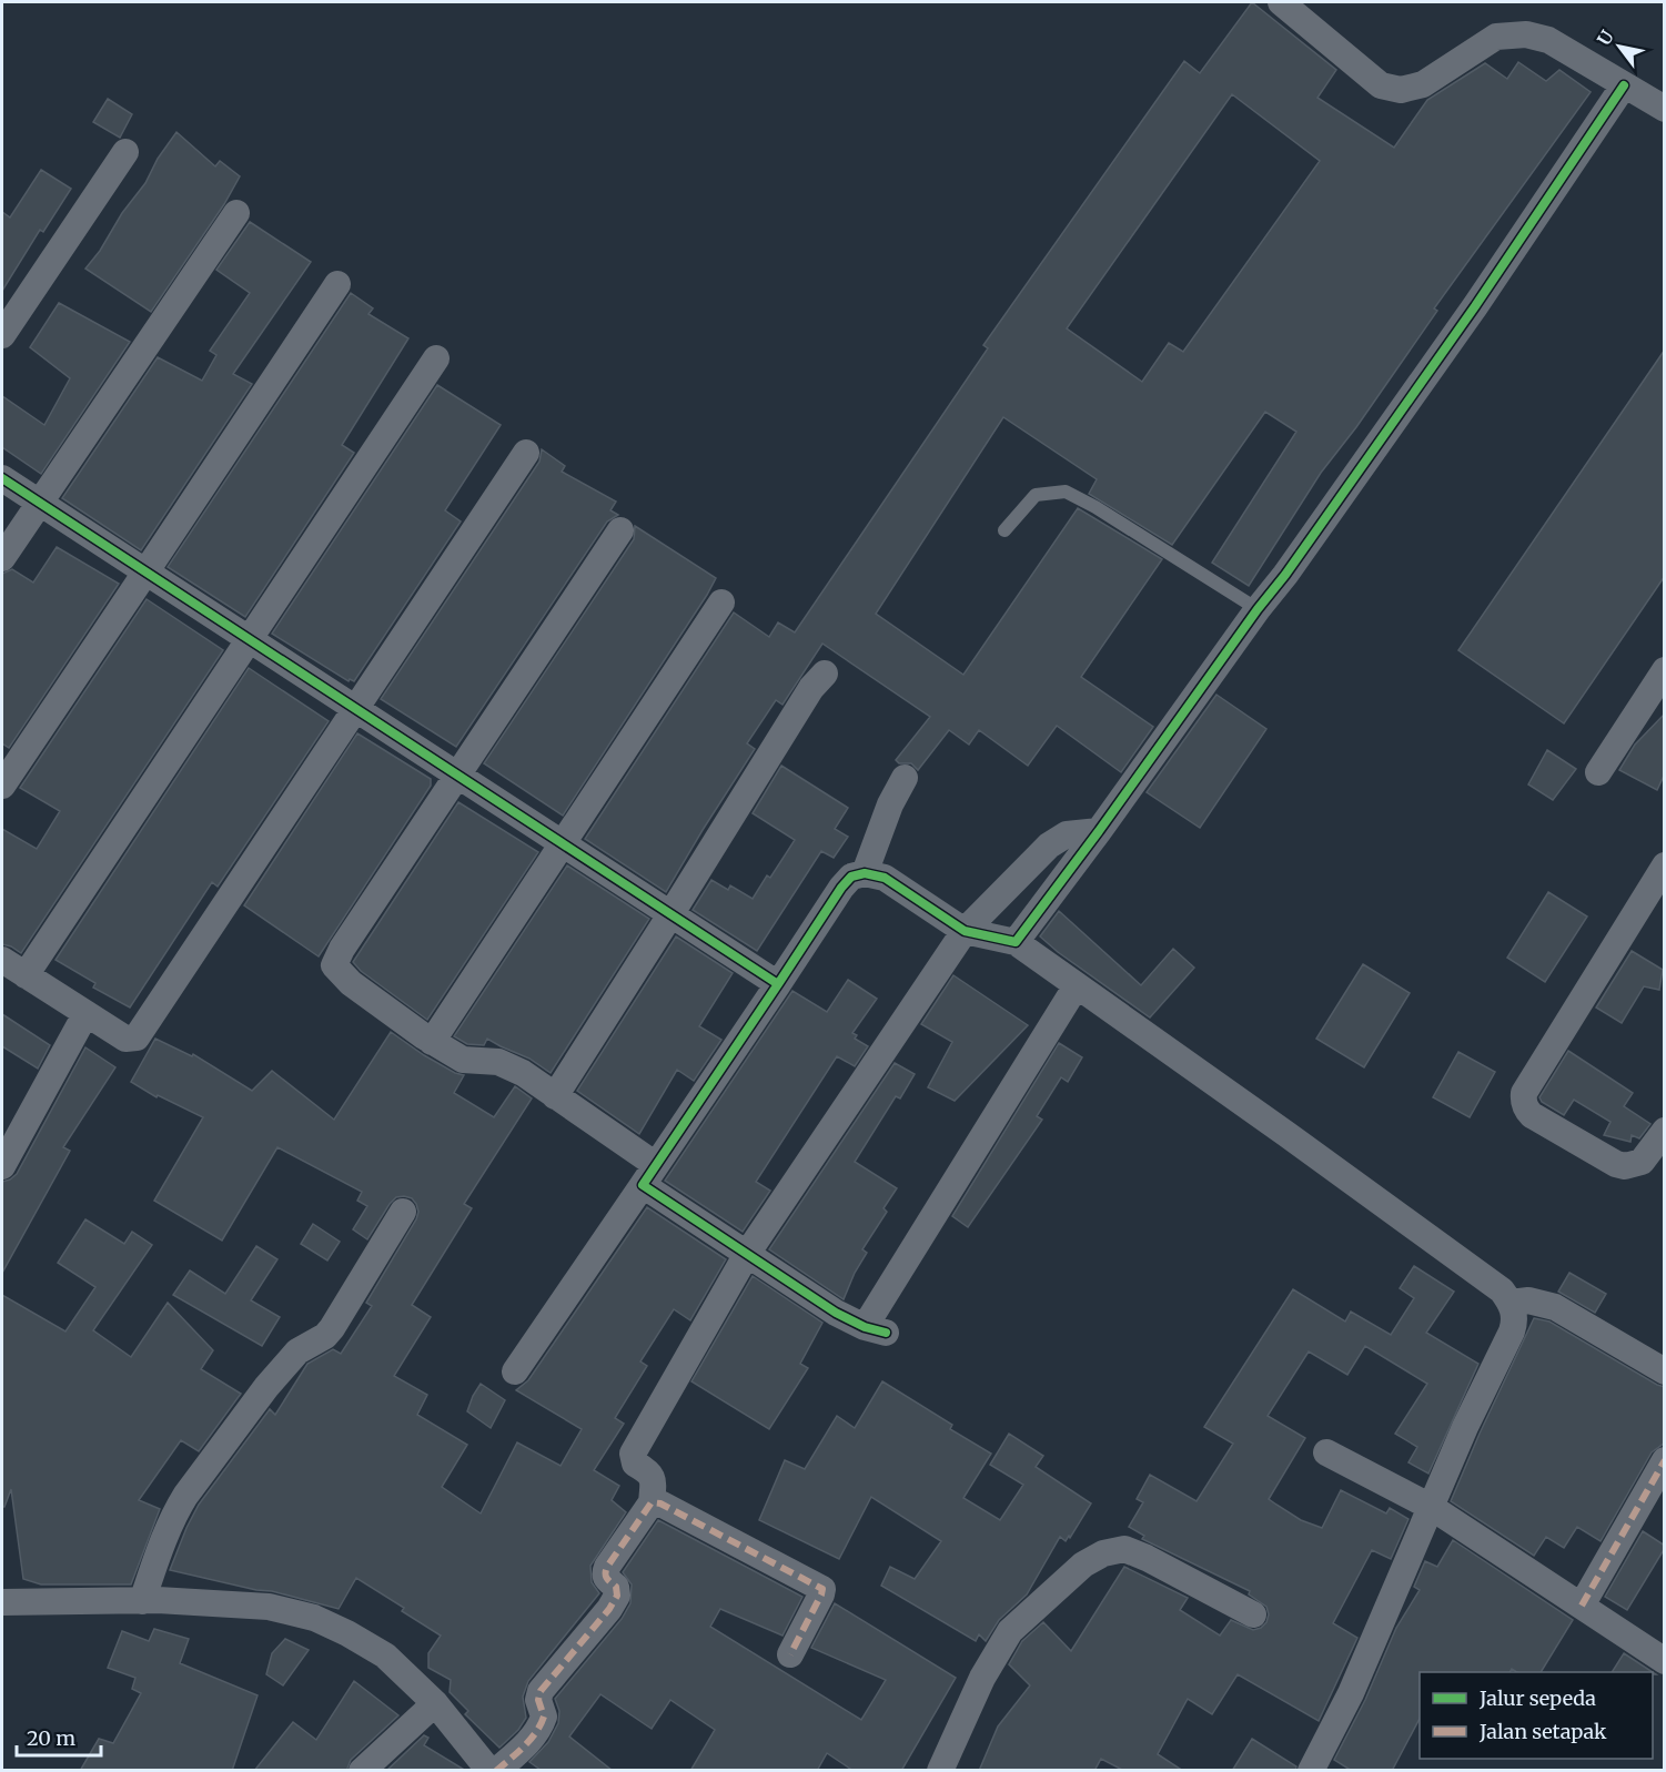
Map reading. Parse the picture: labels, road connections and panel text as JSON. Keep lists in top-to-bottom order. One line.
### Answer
{"legend":["Jalur sepeda","Jalan setapak"],"scale_bar":"20 m","north":"top left"}
